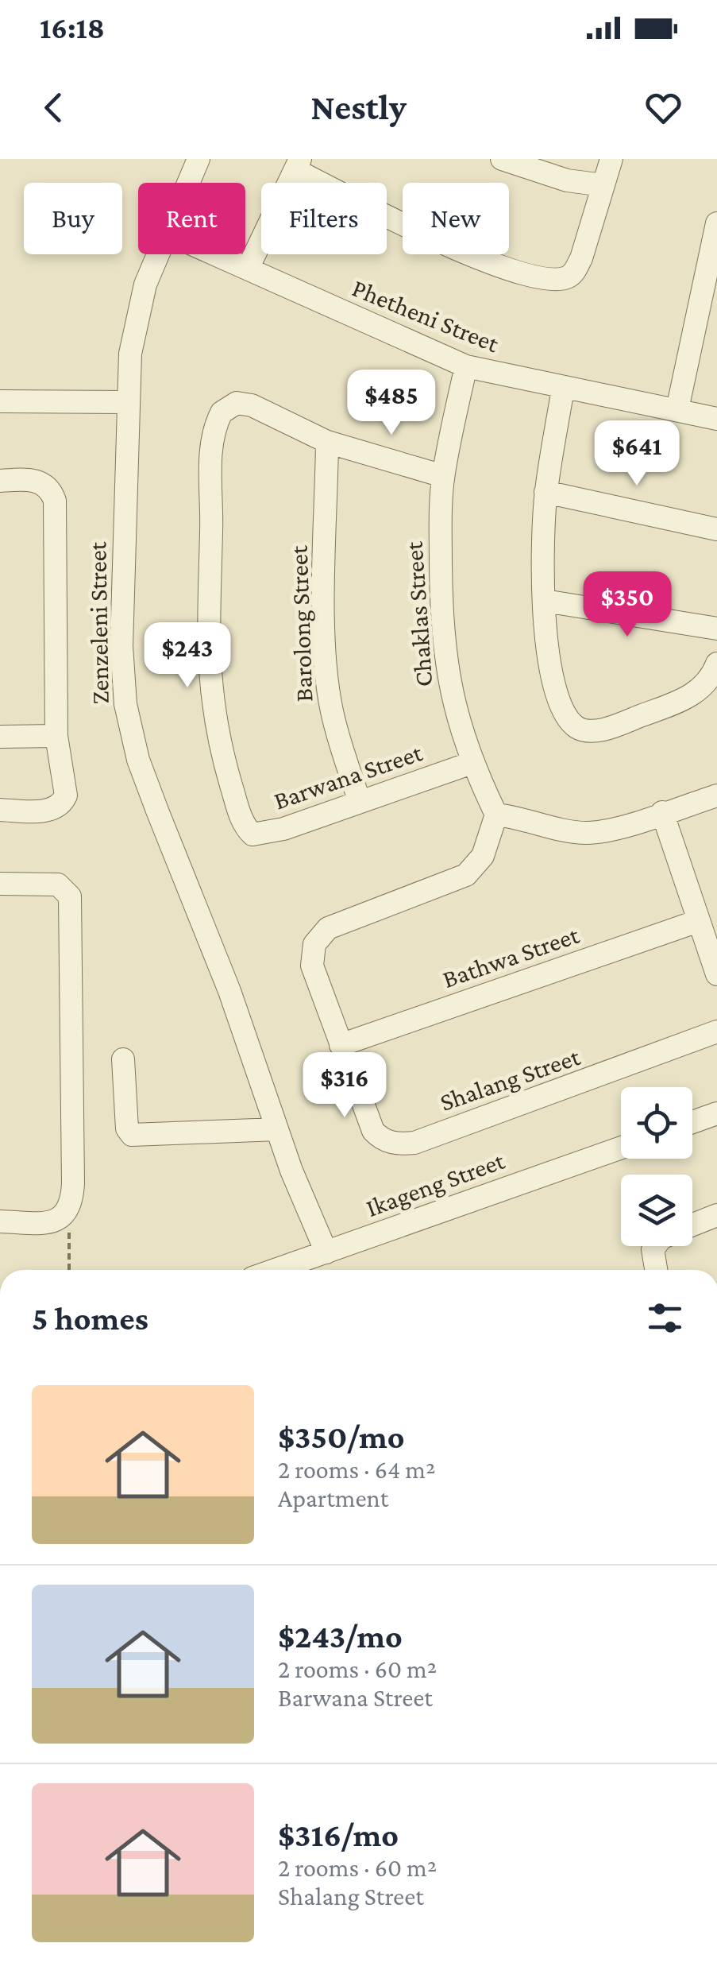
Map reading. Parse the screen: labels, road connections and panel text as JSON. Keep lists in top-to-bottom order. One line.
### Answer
{"streets":{"street":["Phetheni Street","Chaklas Street","Zenzeleni Street","Barolong Street","Barwana Street","Bathwa Street","Shalang Street","Ikageng Street"]},"crossings":[["Phetheni Street","Chaklas Street"],["Chaklas Street","Barwana Street"],["Chaklas Street","Shalang Street"],["Zenzeleni Street","Ikageng Street"],["Barolong Street","Barwana Street"],["Bathwa Street","Shalang Street"]],"page":{"status":"16:18","header":"Nestly","chip":["Buy","Rent","Filters","New"],"price":["$485","$641","$350","$243","$316"],"heading":"5 homes","list":[{"name":"$350/mo","note":"2 rooms · 64 m² · Apartment"},{"name":"$243/mo","note":"2 rooms · 60 m² · Barwana Street"},{"name":"$316/mo","note":"2 rooms · 60 m² · Shalang Street"}]}}
